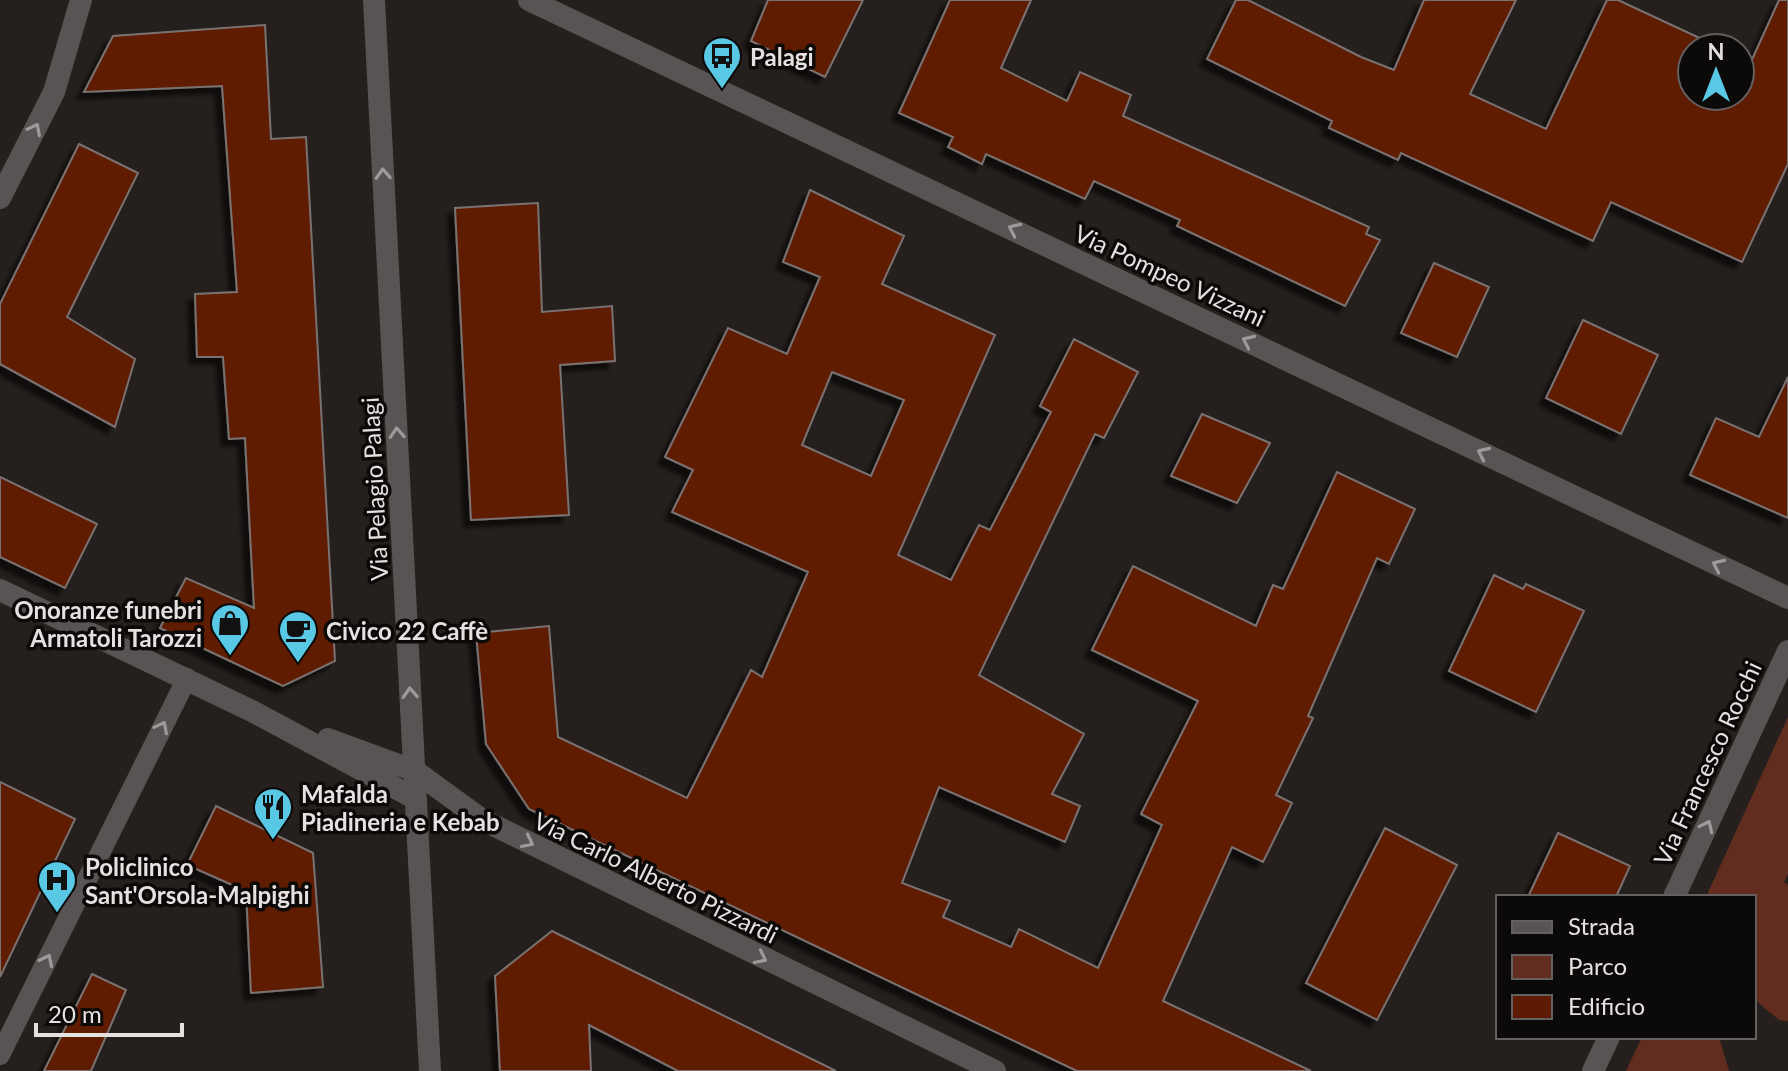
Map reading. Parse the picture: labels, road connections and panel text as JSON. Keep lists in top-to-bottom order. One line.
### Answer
{"streets":{"street":["Via Pompeo Vizzani","Via Pelagio Palagi","Via Francesco Rocchi","Via Carlo Alberto Pizzardi"]},"crossings":[["Via Pelagio Palagi","Via Carlo Alberto Pizzardi"]],"one_way":["Via Pompeo Vizzani","Via Pelagio Palagi","Via Francesco Rocchi","Via Carlo Alberto Pizzardi"],"places":{"bus stop":["Palagi"],"shop":["Onoranze funebri Armatoli Tarozzi"],"cafe":["Civico 22 Caffè"],"restaurant":["Mafalda Piadineria e Kebab"],"hospital":["Policlinico Sant'Orsola-Malpighi"]},"legend":["Strada","Parco","Edificio"],"scale_bar":"20 m","north":"top"}
